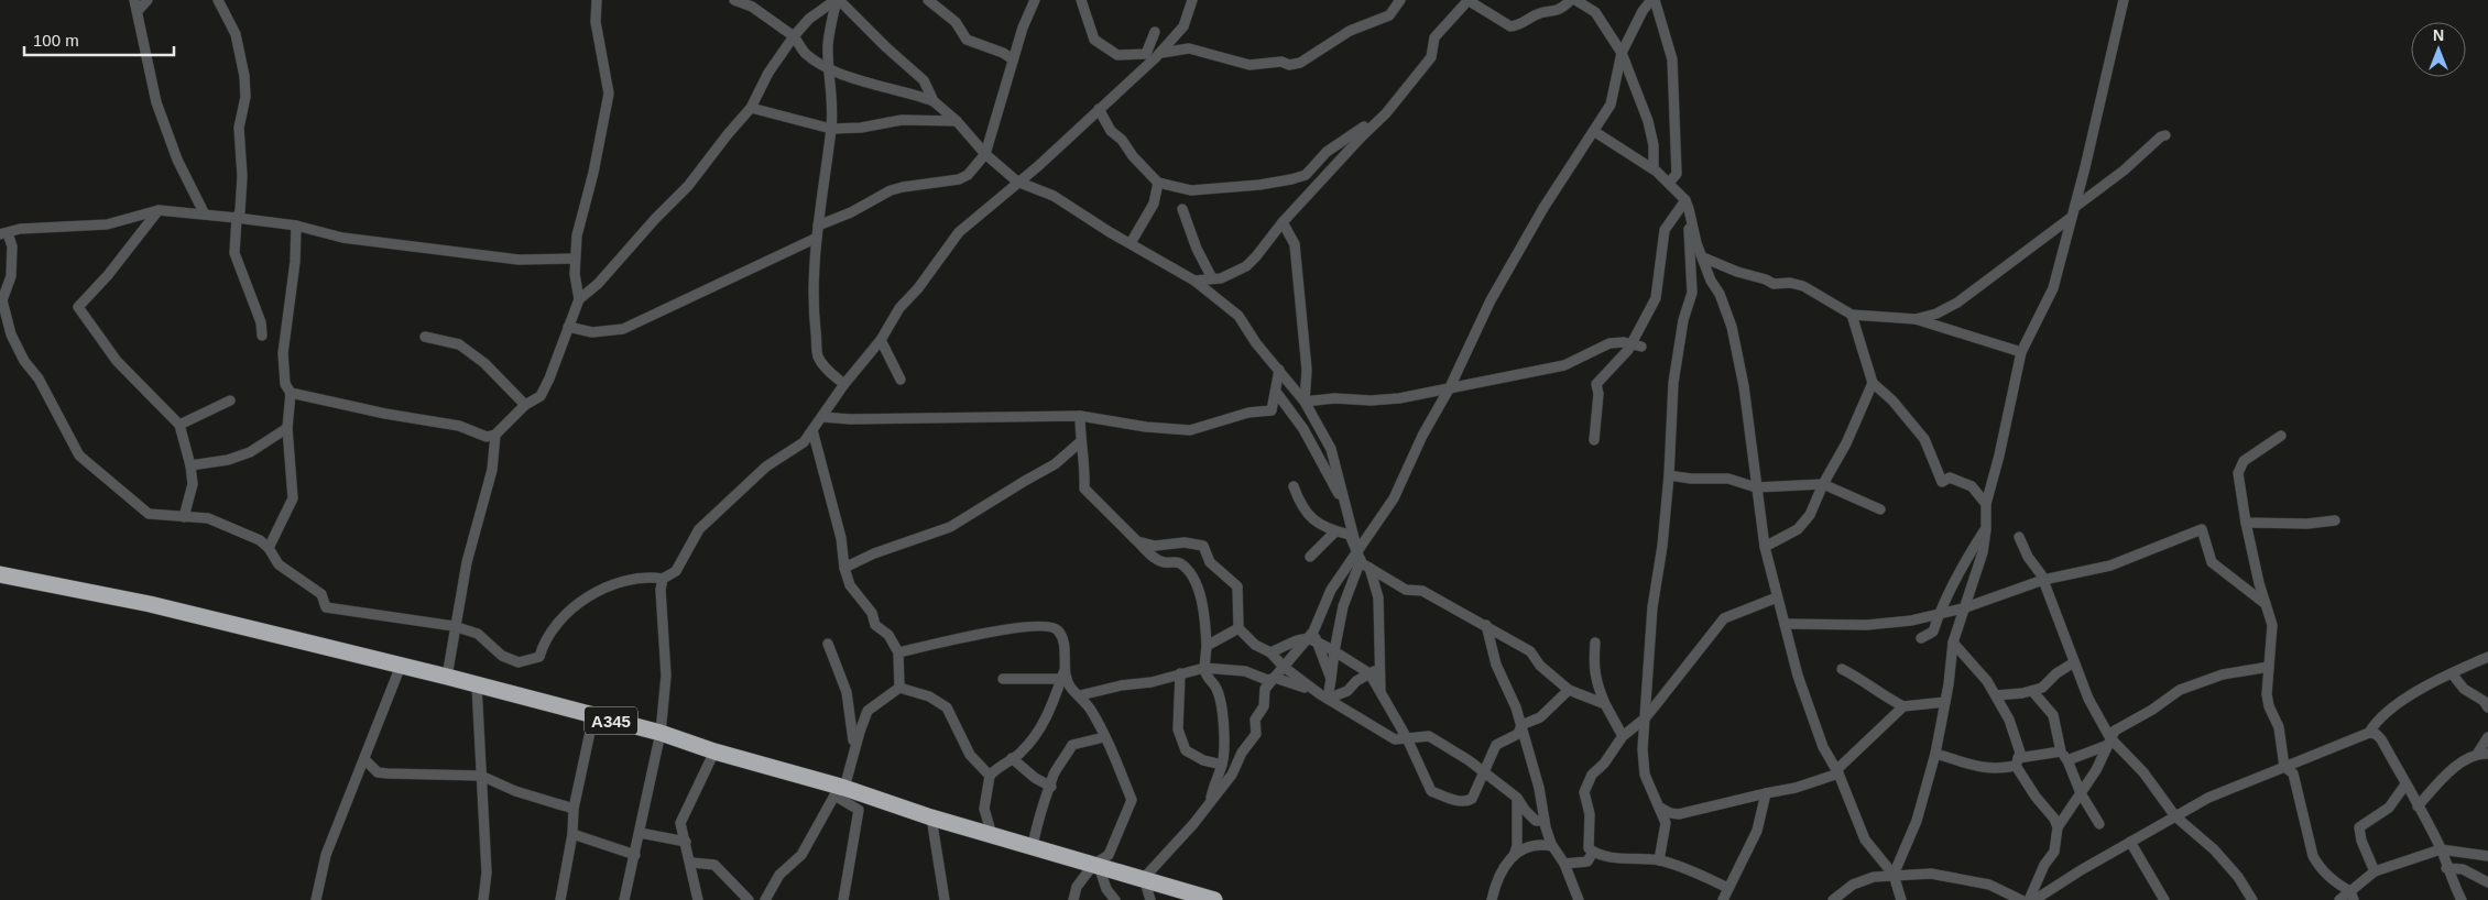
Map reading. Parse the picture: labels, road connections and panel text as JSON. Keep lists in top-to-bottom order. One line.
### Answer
{"streets":{"highway":["A345"]},"scale_bar":"100 m","north":"top"}
